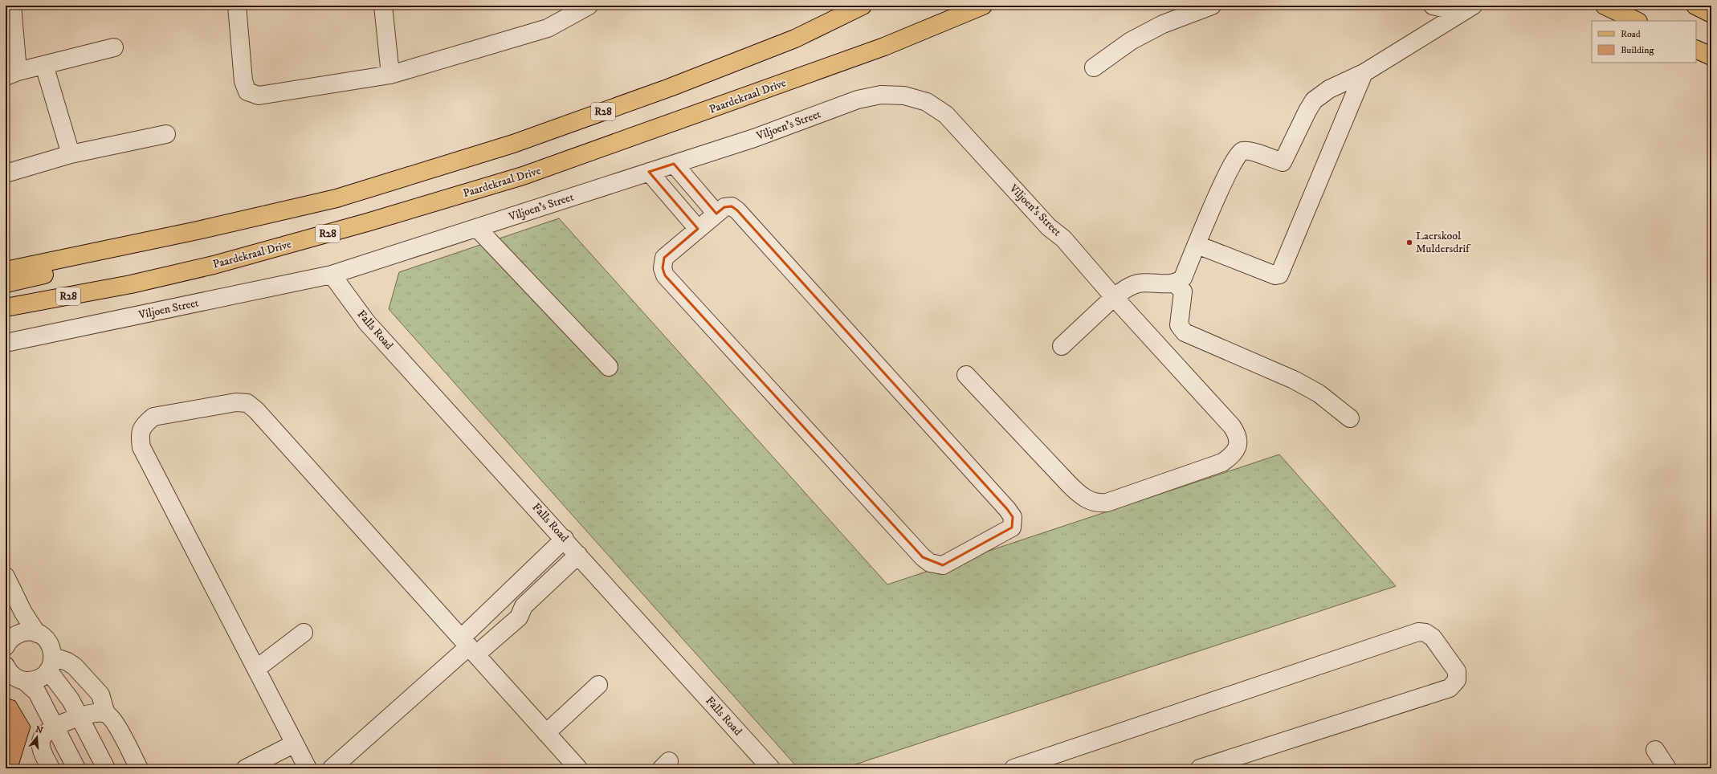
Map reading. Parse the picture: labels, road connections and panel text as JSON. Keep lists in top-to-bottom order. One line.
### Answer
{"streets":{"main road":["Paardekraal Drive","R28"],"street":["Viljoen's Street","Viljoen Street","Falls Road"]},"crossings":[["Viljoen's Street","Viljoen Street"],["Viljoen's Street","Falls Road"],["Viljoen Street","Falls Road"]],"places":["Laerskool Muldersdrif"],"legend":["Road","Building"],"north":"top"}
